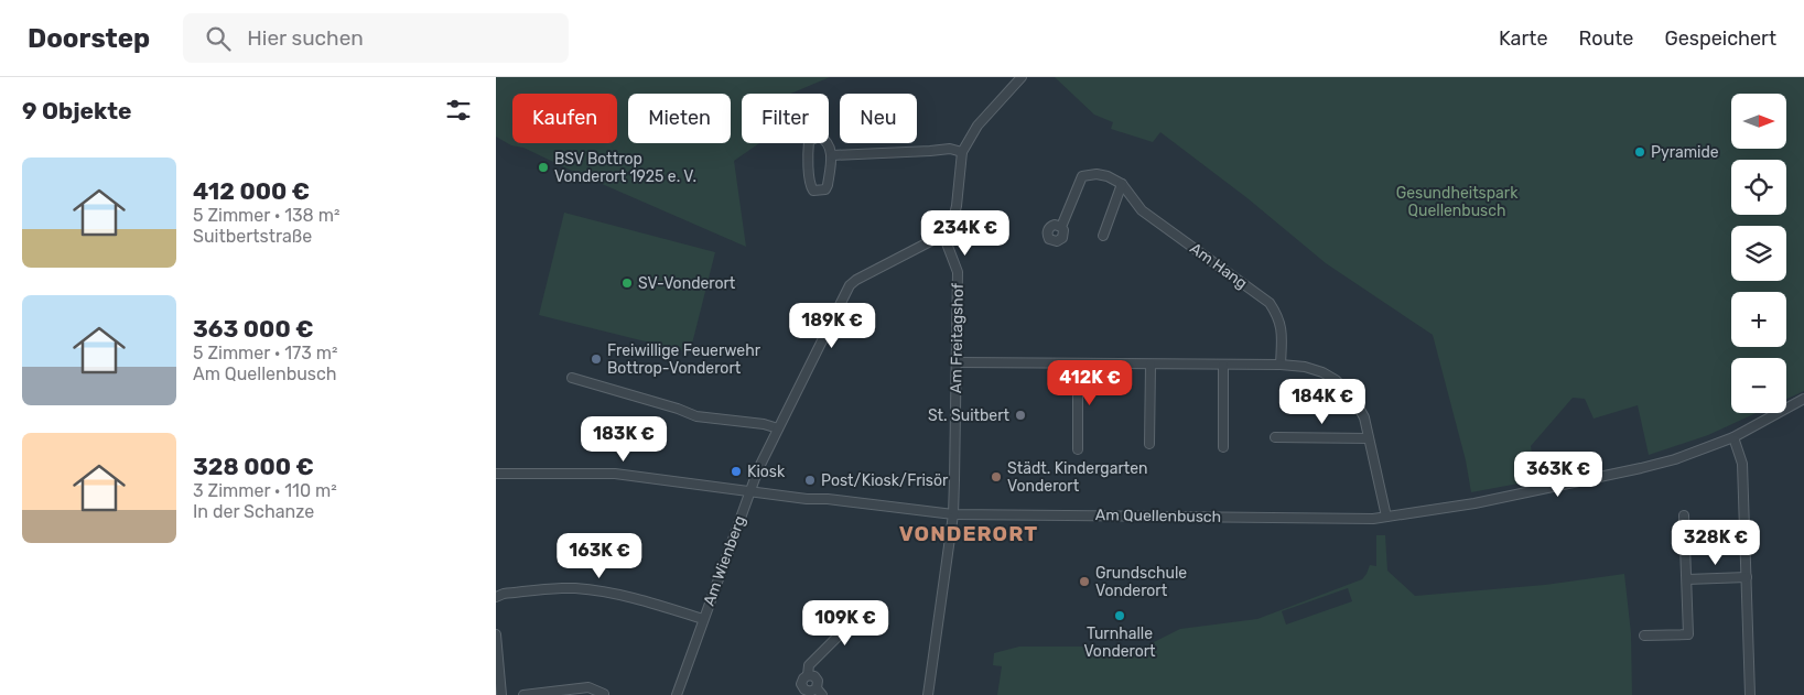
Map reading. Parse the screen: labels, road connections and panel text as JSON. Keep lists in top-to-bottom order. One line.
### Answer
{"streets":{"street":["Am Hang","Am Freitagshof","Am Quellenbusch","Am Wienberg"]},"crossings":[["Am Freitagshof","Am Quellenbusch"],["Am Freitagshof","Am Wienberg"],["Am Quellenbusch","Am Wienberg"]],"districts":["VONDERORT"],"parks":["Gesundheitspark Quellenbusch"],"places":["Pyramide","BSV Bottrop Vonderort 1925 e. V.","SV-Vonderort","Freiwillige Feuerwehr Bottrop-Vonderort","St. Suitbert","Kiosk","Städt. Kindergarten Vonderort","Post/Kiosk/Frisör","Grundschule Vonderort","Turnhalle Vonderort"],"north":"right","page":{"header":"Doorstep","search":"Hier suchen","nav":["Karte","Route","Gespeichert"],"heading":"9 Objekte","map_buttons":["+","−"],"chip":["Kaufen","Mieten","Filter","Neu"],"list":[{"name":"412 000 €","note":"5 Zimmer · 138 m² · Suitbertstraße"},{"name":"363 000 €","note":"5 Zimmer · 173 m² · Am Quellenbusch"},{"name":"328 000 €","note":"3 Zimmer · 110 m² · In der Schanze"}],"price":["234K €","189K €","412K €","184K €","183K €","363K €","328K €","163K €","109K €"]}}
